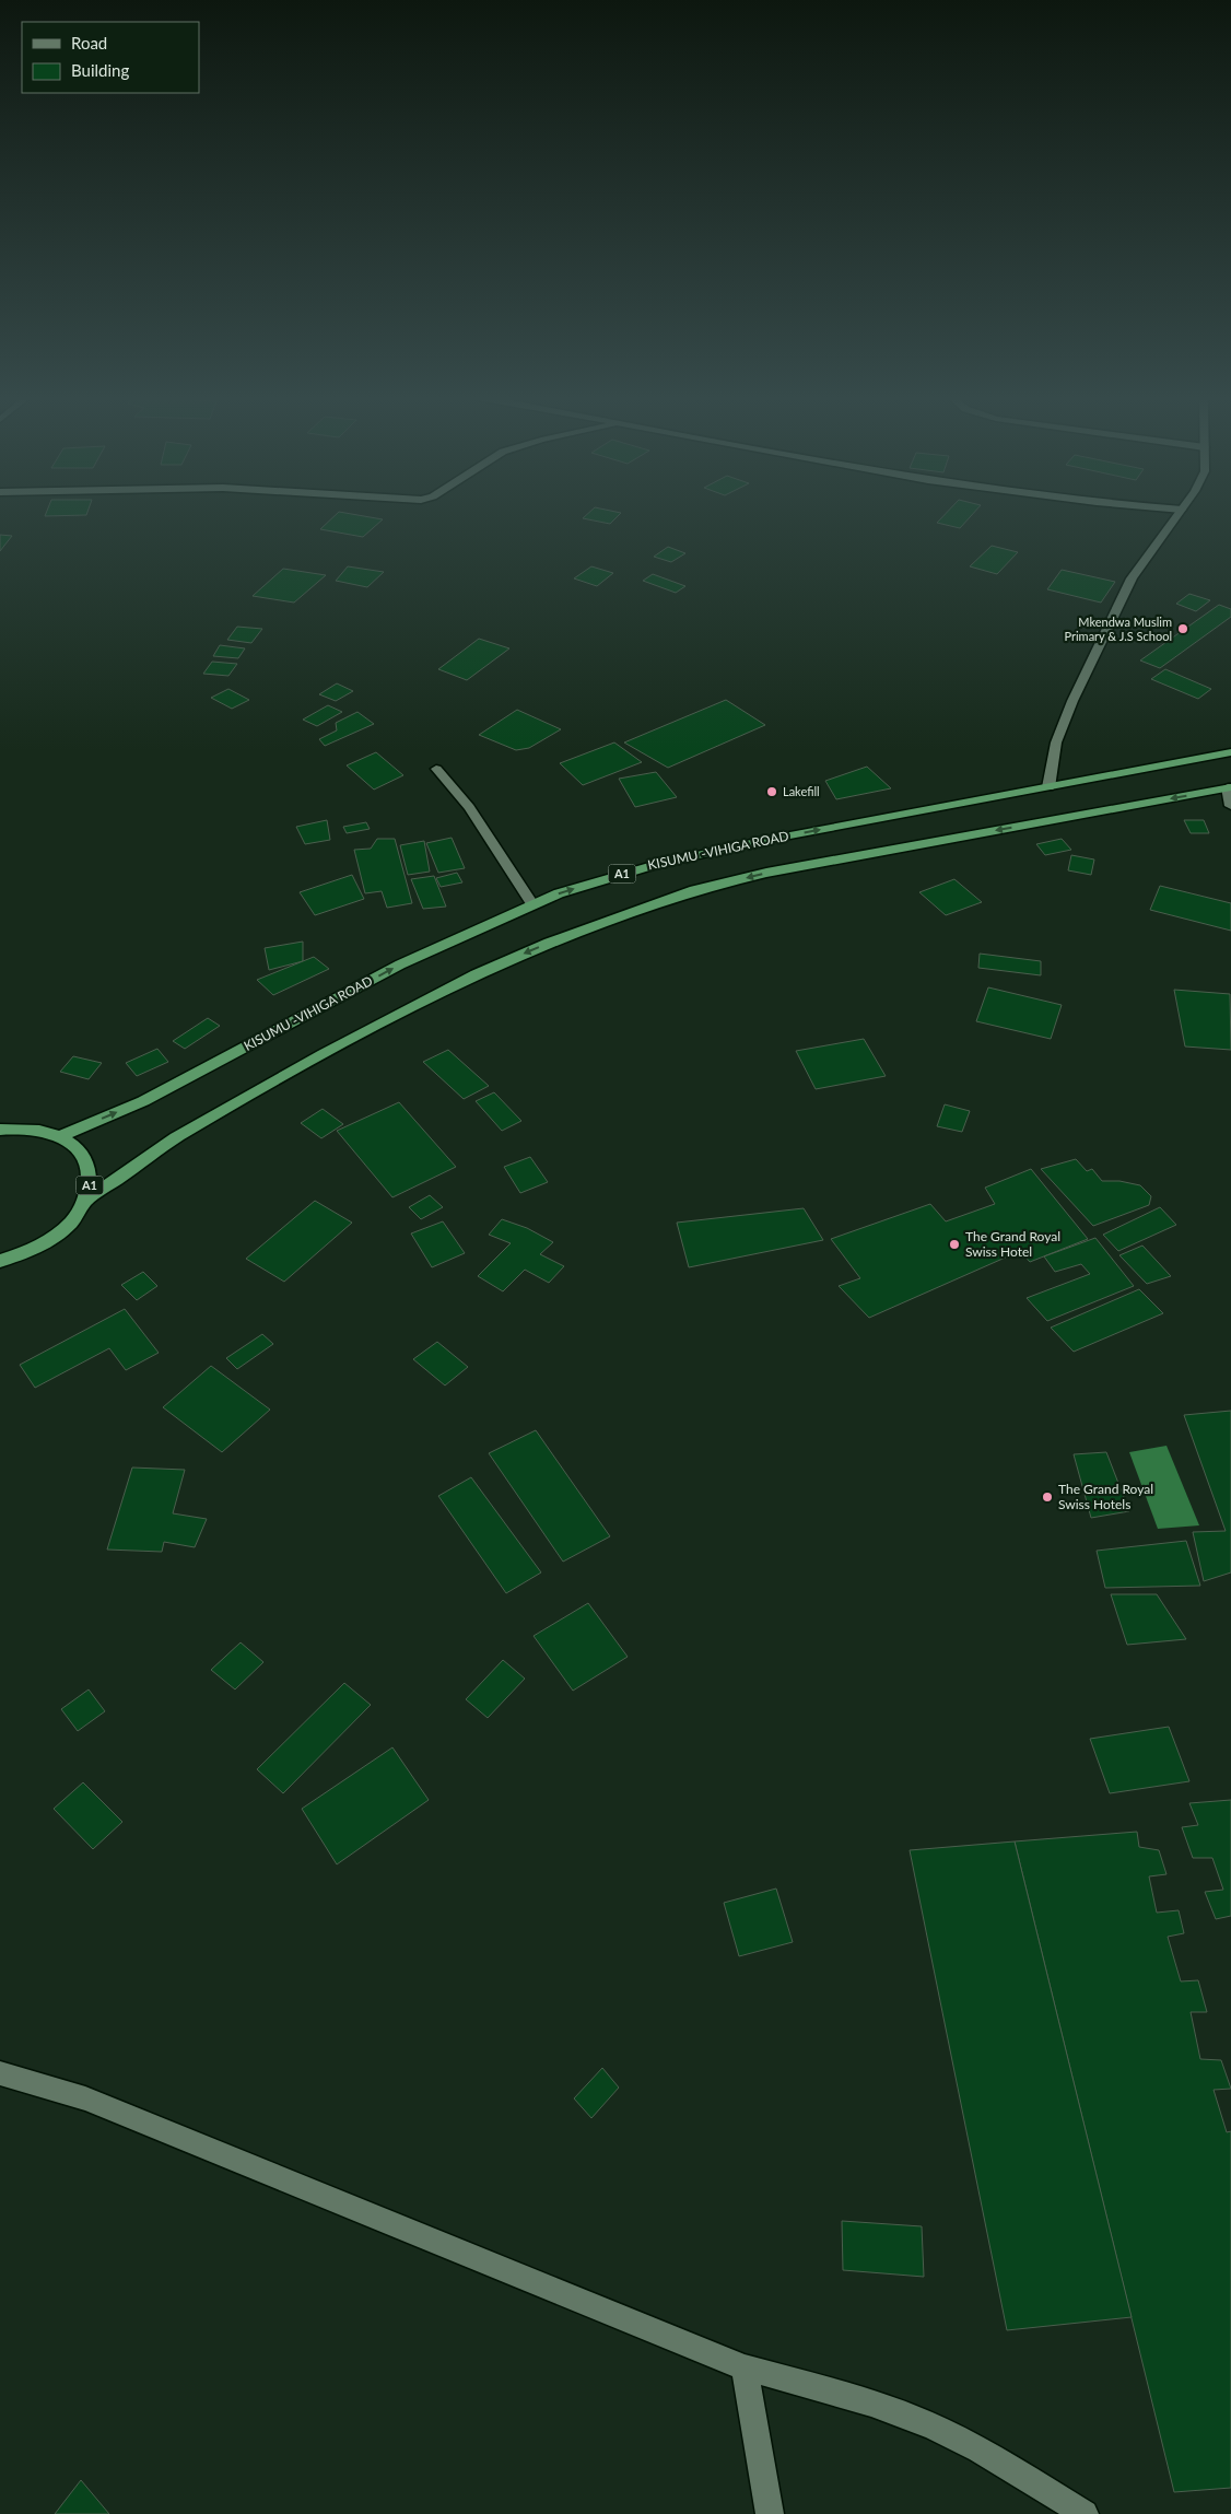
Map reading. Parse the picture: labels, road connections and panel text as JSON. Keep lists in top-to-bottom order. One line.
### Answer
{"streets":{"highway":["KISUMU -VIHIGA ROAD","A1"]},"crossings":[["KISUMU -VIHIGA ROAD","A1"]],"places":["Mkendwa Muslim Primary & J.S School","Lakefill","The Grand Royal Swiss Hotel","The Grand Royal Swiss Hotels"],"legend":["Road","Building"]}
